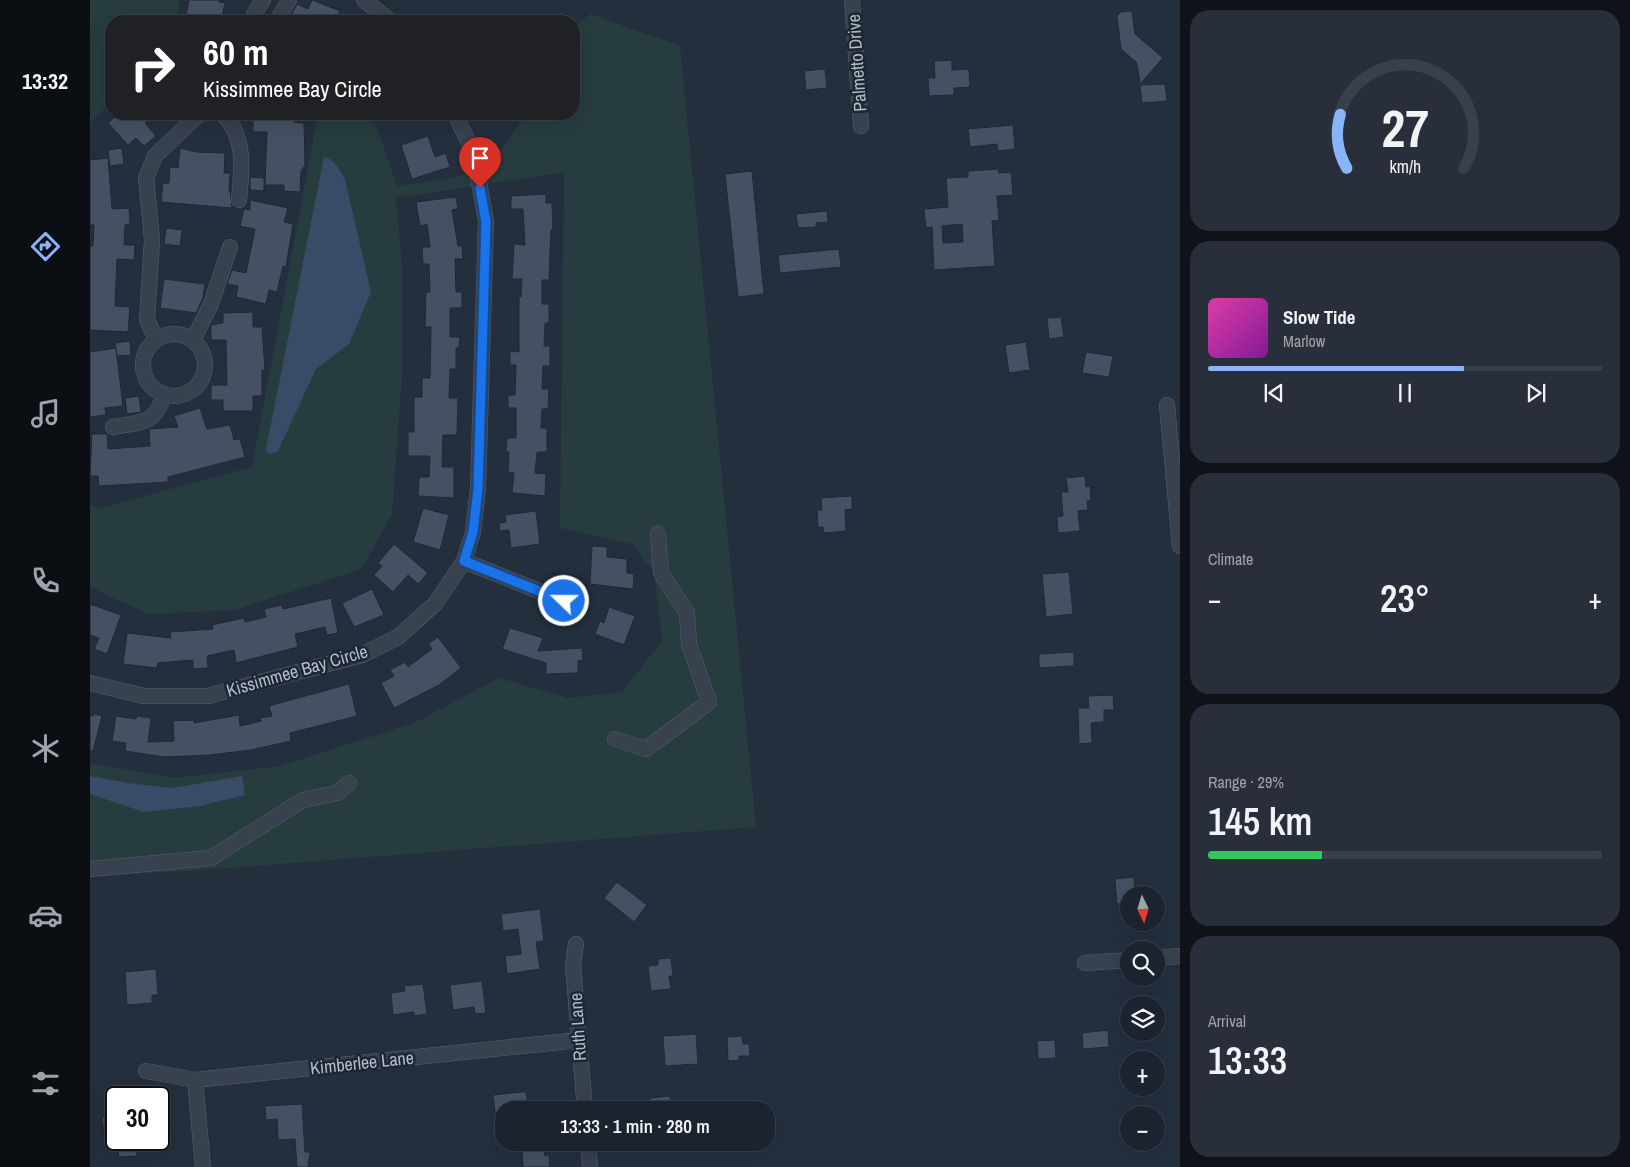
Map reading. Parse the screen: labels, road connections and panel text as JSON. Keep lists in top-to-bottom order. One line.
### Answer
{"streets":{"street":["Palmetto Drive","Kissimmee Bay Circle","Ruth Lane","Kimberlee Lane"]},"crossings":[["Ruth Lane","Kimberlee Lane"]],"north":"bottom","page":{"tabs":"13:32","turn":["60 m","Kissimmee Bay Circle"],"song":["Slow Tide","Marlow"],"tile":["Climate",["Range · 29%","145 km"],["Arrival","13:33"]],"heat":["−","23°","+"],"map_buttons":["+","−"],"limit":"30","trip":"13:33 · 1 min · 280 m","gauge":["27","km/h"]}}
